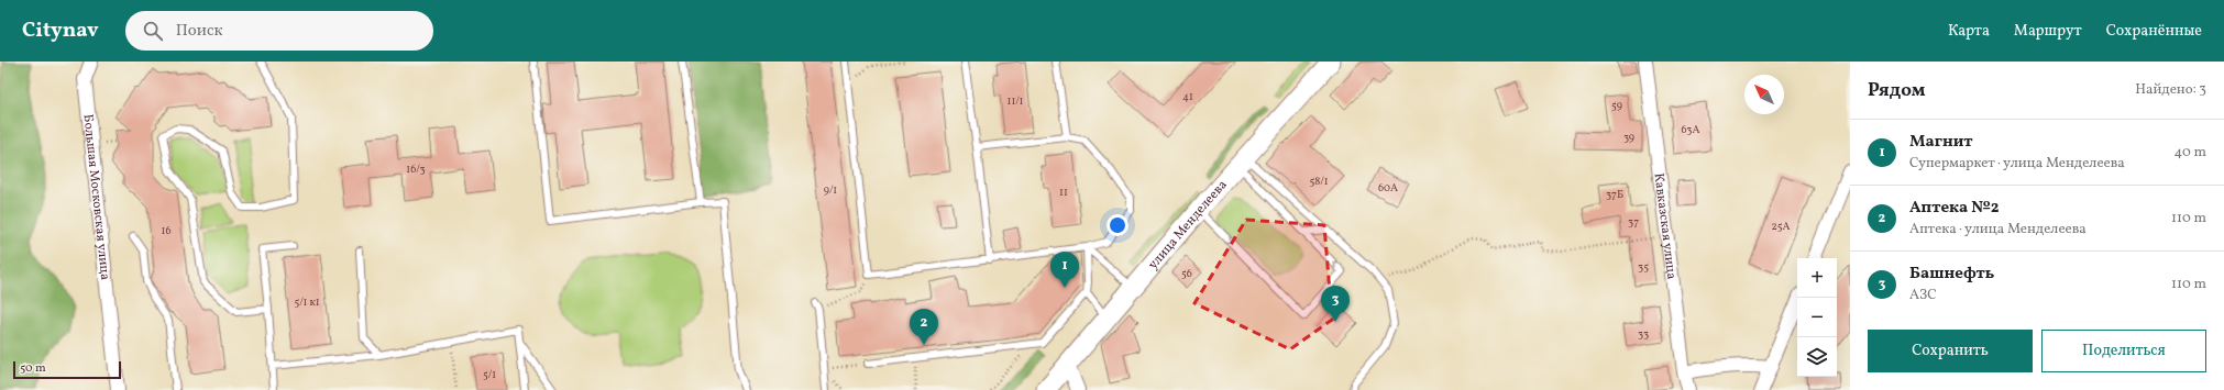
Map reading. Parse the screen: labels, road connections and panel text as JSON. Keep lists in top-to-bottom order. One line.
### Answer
{"streets":{"main road":["улица Менделеева"],"street":["Большая Московская улица","Кавказская улица"]},"house_numbers":["41","11/1","59","63А","39","16/3","58/1","60А","9/1","11","37Б","37","25А","16","35","56","5/1 к1","33","5/1"],"scale_bar":"50 m","north":"top left","page":{"header":"Citynav","search":"Поиск","nav":["Карта","Маршрут","Сохранённые"],"heading":["Рядом","Найдено: 3"],"list":[{"mark":"1","name":"Магнит","note":"Супермаркет · улица Менделеева","value":"40 m"},{"mark":"2","name":"Аптека №2","note":"Аптека · улица Менделеева","value":"110 m"},{"mark":"3","name":"Башнефть","note":"АЗС","value":"110 m"}],"pins":["1","3","2"],"map_buttons":["+","−"],"buttons":["Сохранить","Поделиться"],"scale":"50 m"}}
